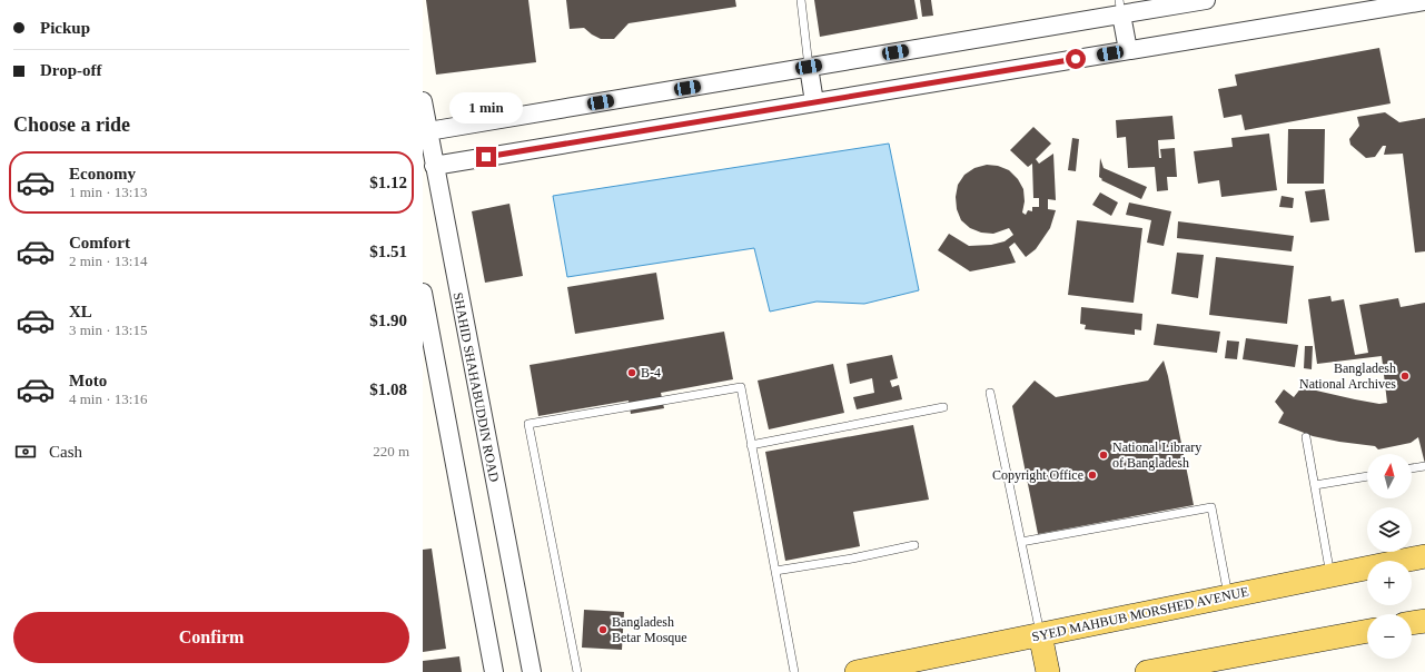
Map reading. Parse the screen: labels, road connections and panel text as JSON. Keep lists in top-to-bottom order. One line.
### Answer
{"streets":{"main road":["SYED MAHBUB MORSHED AVENUE"],"street":["SHAHID SHAHABUDDIN ROAD"]},"places":["B-4","Bangladesh National Archives","National Library of Bangladesh","Copyright Office","Bangladesh Betar Mosque"],"north":"top","page":{"banner":["Pickup","Drop-off"],"bubble":"1 min","heading":"Choose a ride","list":[{"name":"Economy","note":"1 min · 13:13","value":"$1.12"},{"name":"Comfort","note":"2 min · 13:14","value":"$1.51"},{"name":"XL","note":"3 min · 13:15","value":"$1.90"},{"name":"Moto","note":"4 min · 13:16","value":"$1.08"}],"pay":["Cash","220 m"],"map_buttons":["+","−"],"buttons":"Confirm"}}
